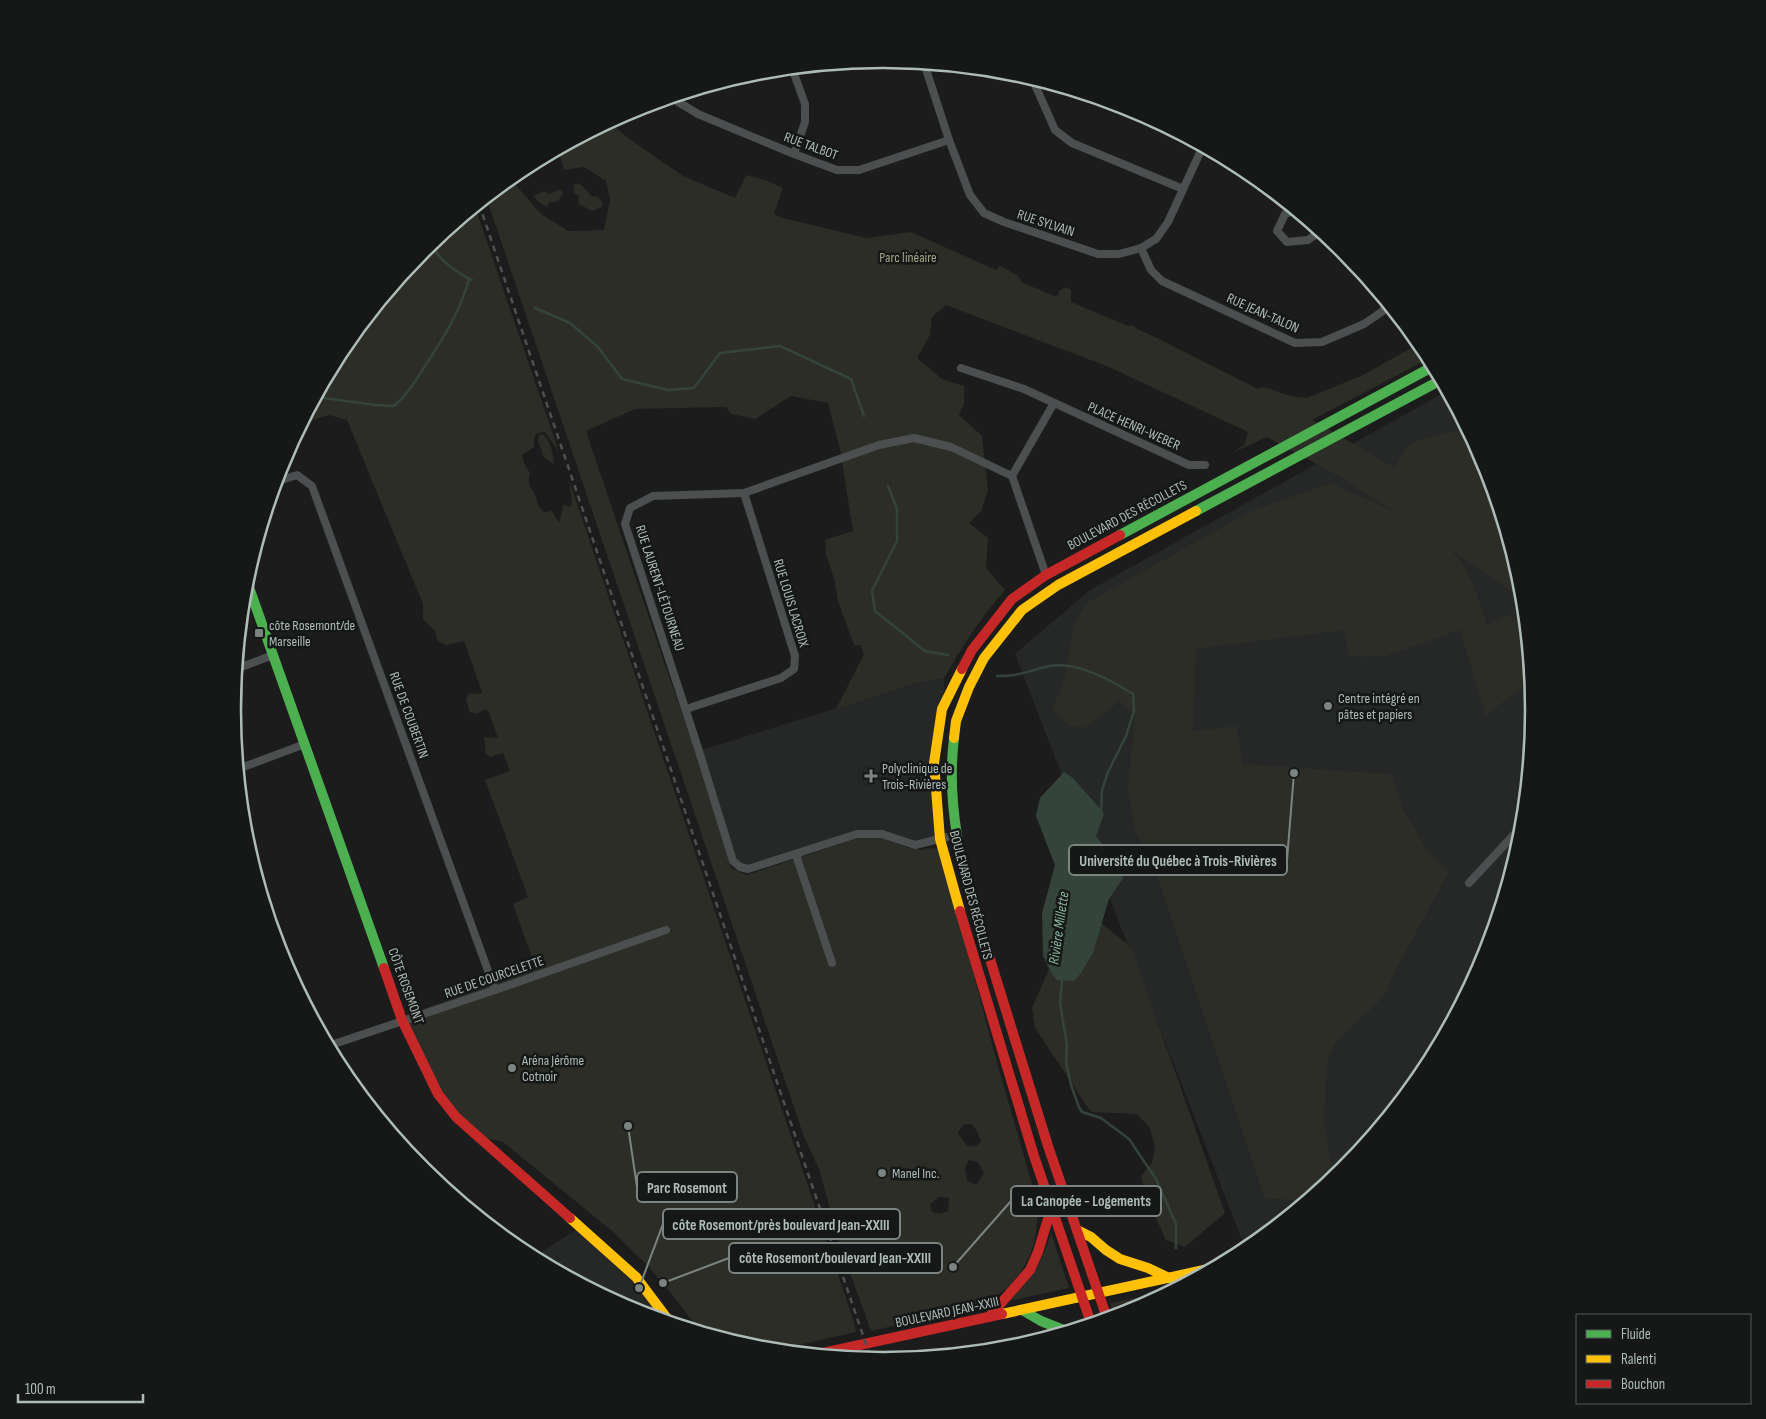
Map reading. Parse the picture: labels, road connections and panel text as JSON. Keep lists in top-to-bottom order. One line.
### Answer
{"streets":{"main road":["BOULEVARD DES RÉCOLLETS","CÔTE ROSEMONT","BOULEVARD JEAN-XXIII"],"street":["RUE TALBOT","RUE SYLVAIN","RUE JEAN-TALON","PLACE HENRI-WEBER","RUE LAURENT-LÉTOURNEAU","RUE LOUIS LACROIX","RUE DE COUBERTIN","RUE DE COURCELETTE"]},"crossings":[["RUE TALBOT","RUE SYLVAIN"],["RUE SYLVAIN","RUE JEAN-TALON"],["BOULEVARD DES RÉCOLLETS","RUE LAURENT-LÉTOURNEAU"],["BOULEVARD DES RÉCOLLETS","BOULEVARD JEAN-XXIII"],["RUE LAURENT-LÉTOURNEAU","RUE LOUIS LACROIX"],["RUE DE COUBERTIN","RUE DE COURCELETTE"],["RUE DE COURCELETTE","CÔTE ROSEMONT"]],"water":["Rivière Millette"],"parks":["Parc linéaire"],"places":{"transit":["côte Rosemont/de Marseille"],"other":["Centre intégré en pâtes et papiers","Université du Québec à Trois-Rivières","Aréna Jérôme Cotnoir","Parc Rosemont","Manel Inc.","La Canopée - Logements","côte Rosemont/boulevard Jean-XXIII","côte Rosemont/près boulevard Jean-XXIII"],"health":["Polyclinique de Trois-Rivières"]},"legend":["Fluide","Ralenti","Bouchon"],"scale_bar":"100 m"}
